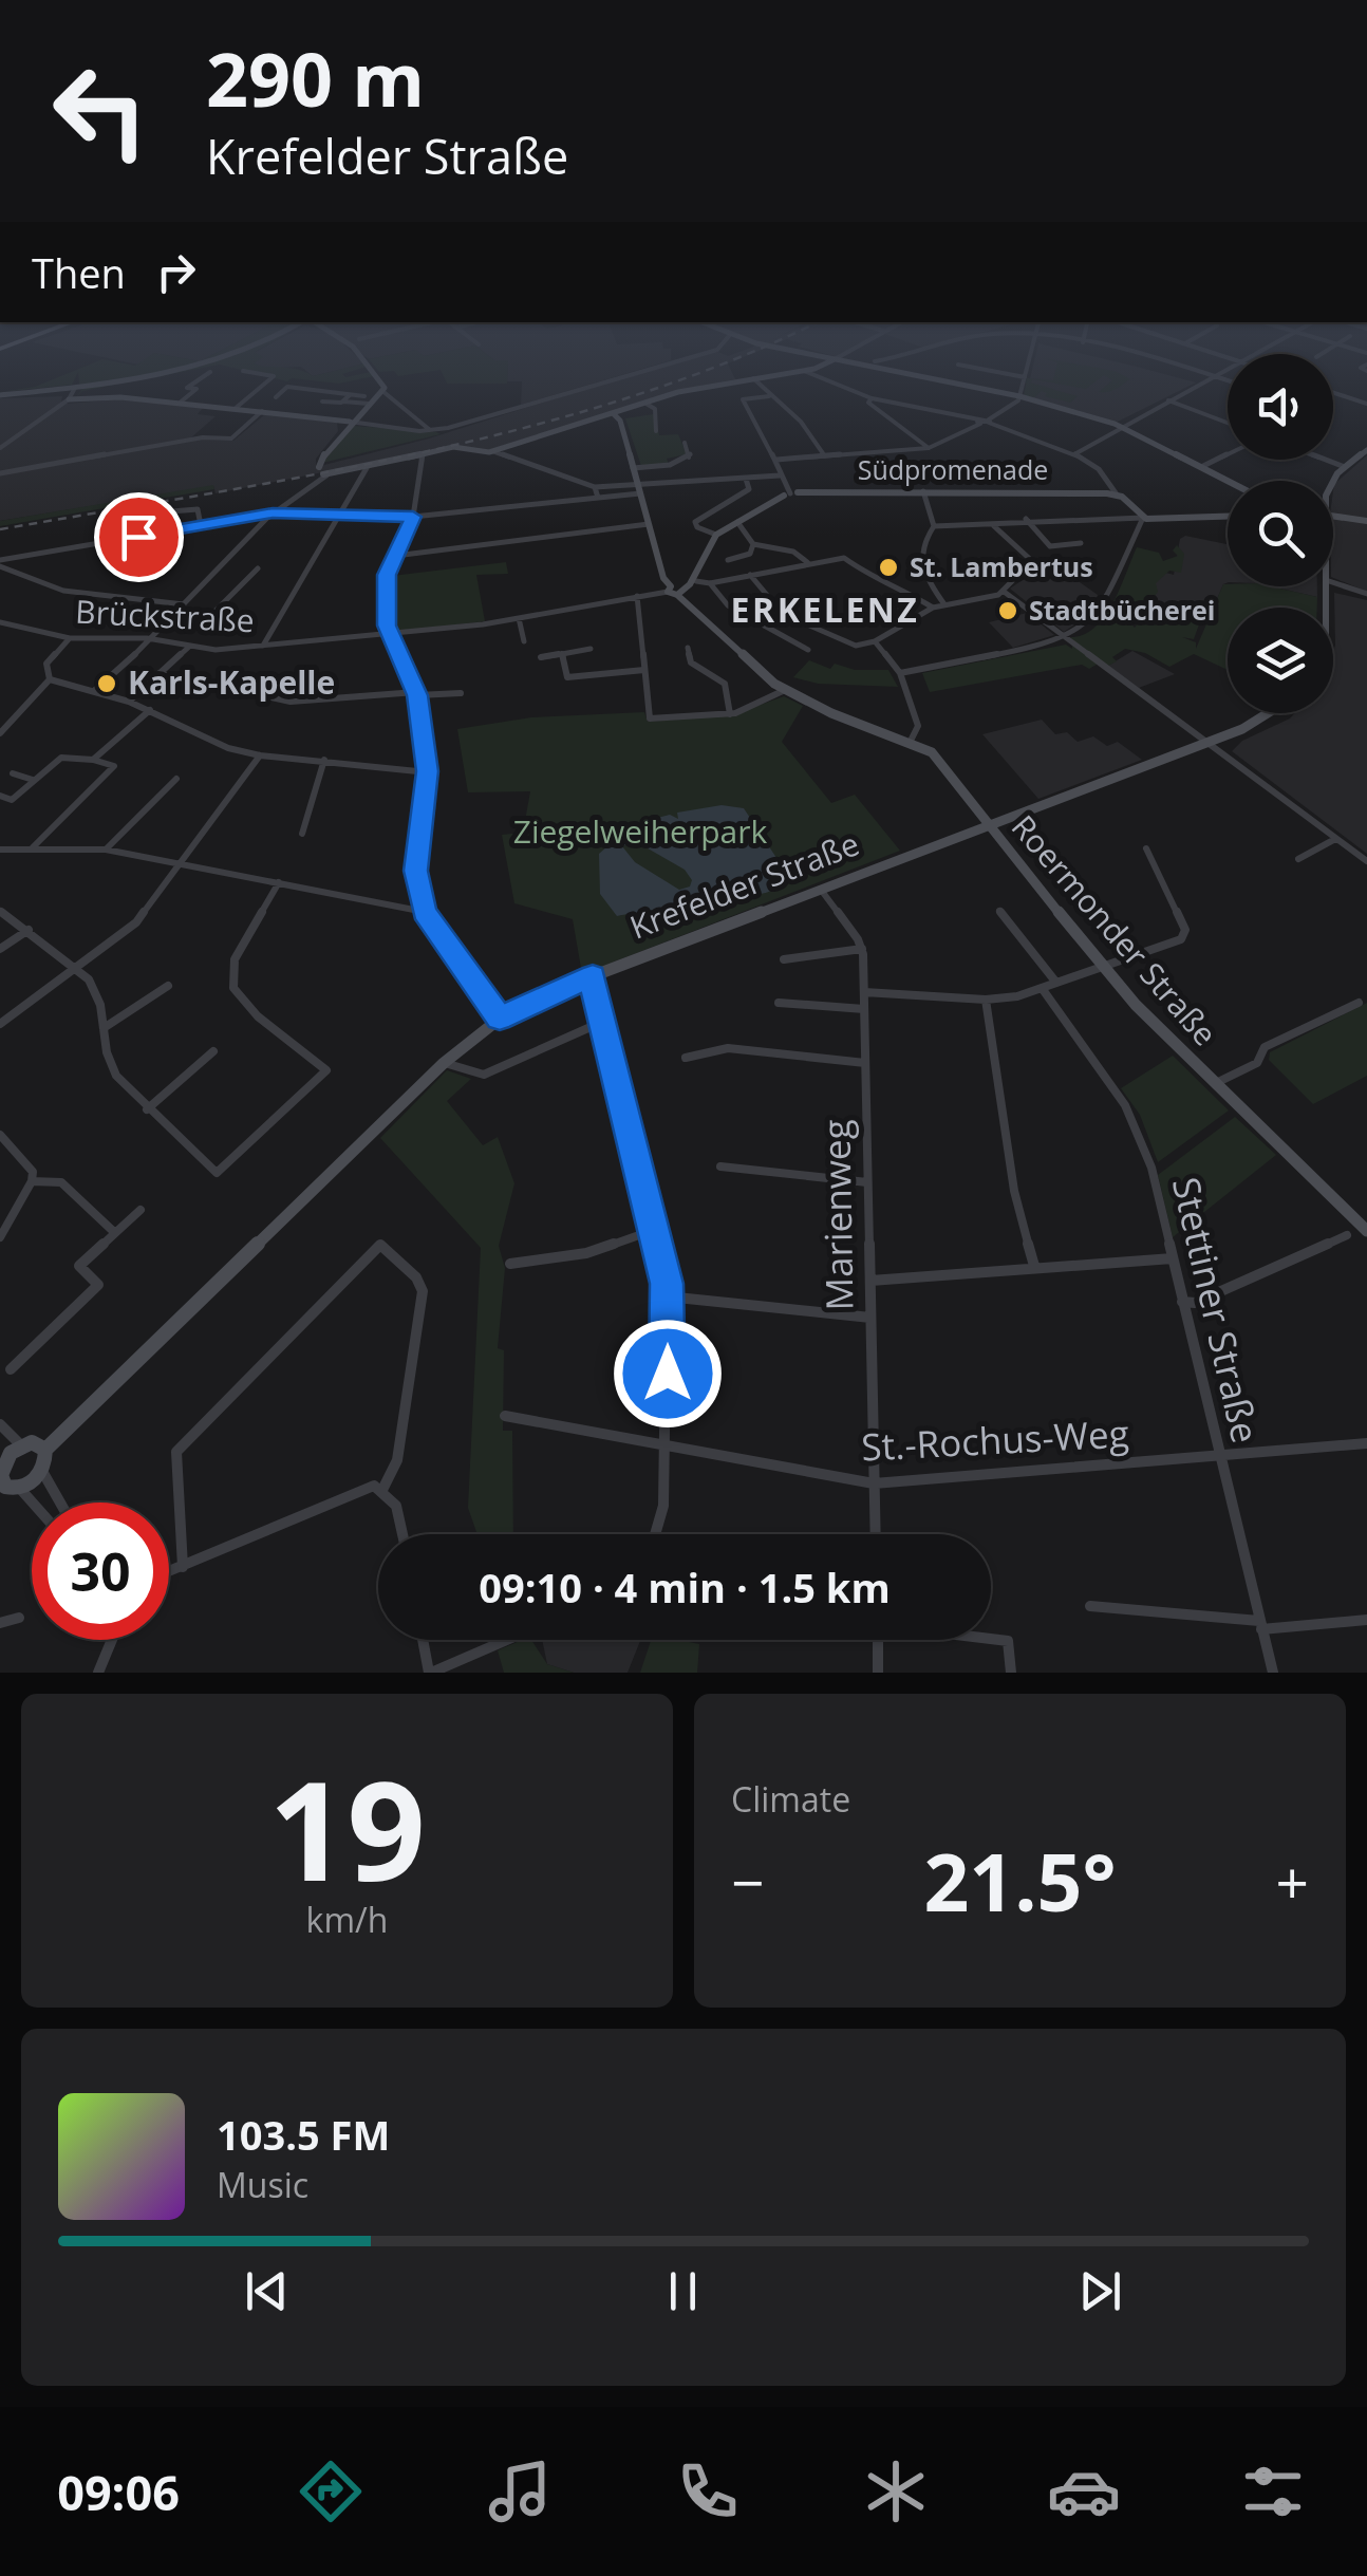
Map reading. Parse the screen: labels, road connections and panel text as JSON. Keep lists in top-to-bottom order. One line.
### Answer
{"streets":{"street":["Südpromenade","Brückstraße","Krefelder Straße","Roermonder Straße","Marienweg","Stettiner Straße","St.-Rochus-Weg"]},"crossings":[["Krefelder Straße","Roermonder Straße"],["Marienweg","St.-Rochus-Weg"],["Stettiner Straße","St.-Rochus-Weg"]],"districts":["ERKELENZ"],"parks":["Ziegelweiherpark"],"places":["St. Lambertus","Stadtbücherei","Karls-Kapelle"],"page":{"turn":["290 m","Krefelder Straße"],"then":"Then","limit":"30","trip":"09:10 · 4 min · 1.5 km","tile":[["19","km/h"],"Climate"],"heat":["−","21.5°","+"],"song":["103.5 FM","Music"],"tabs":"09:06"}}
